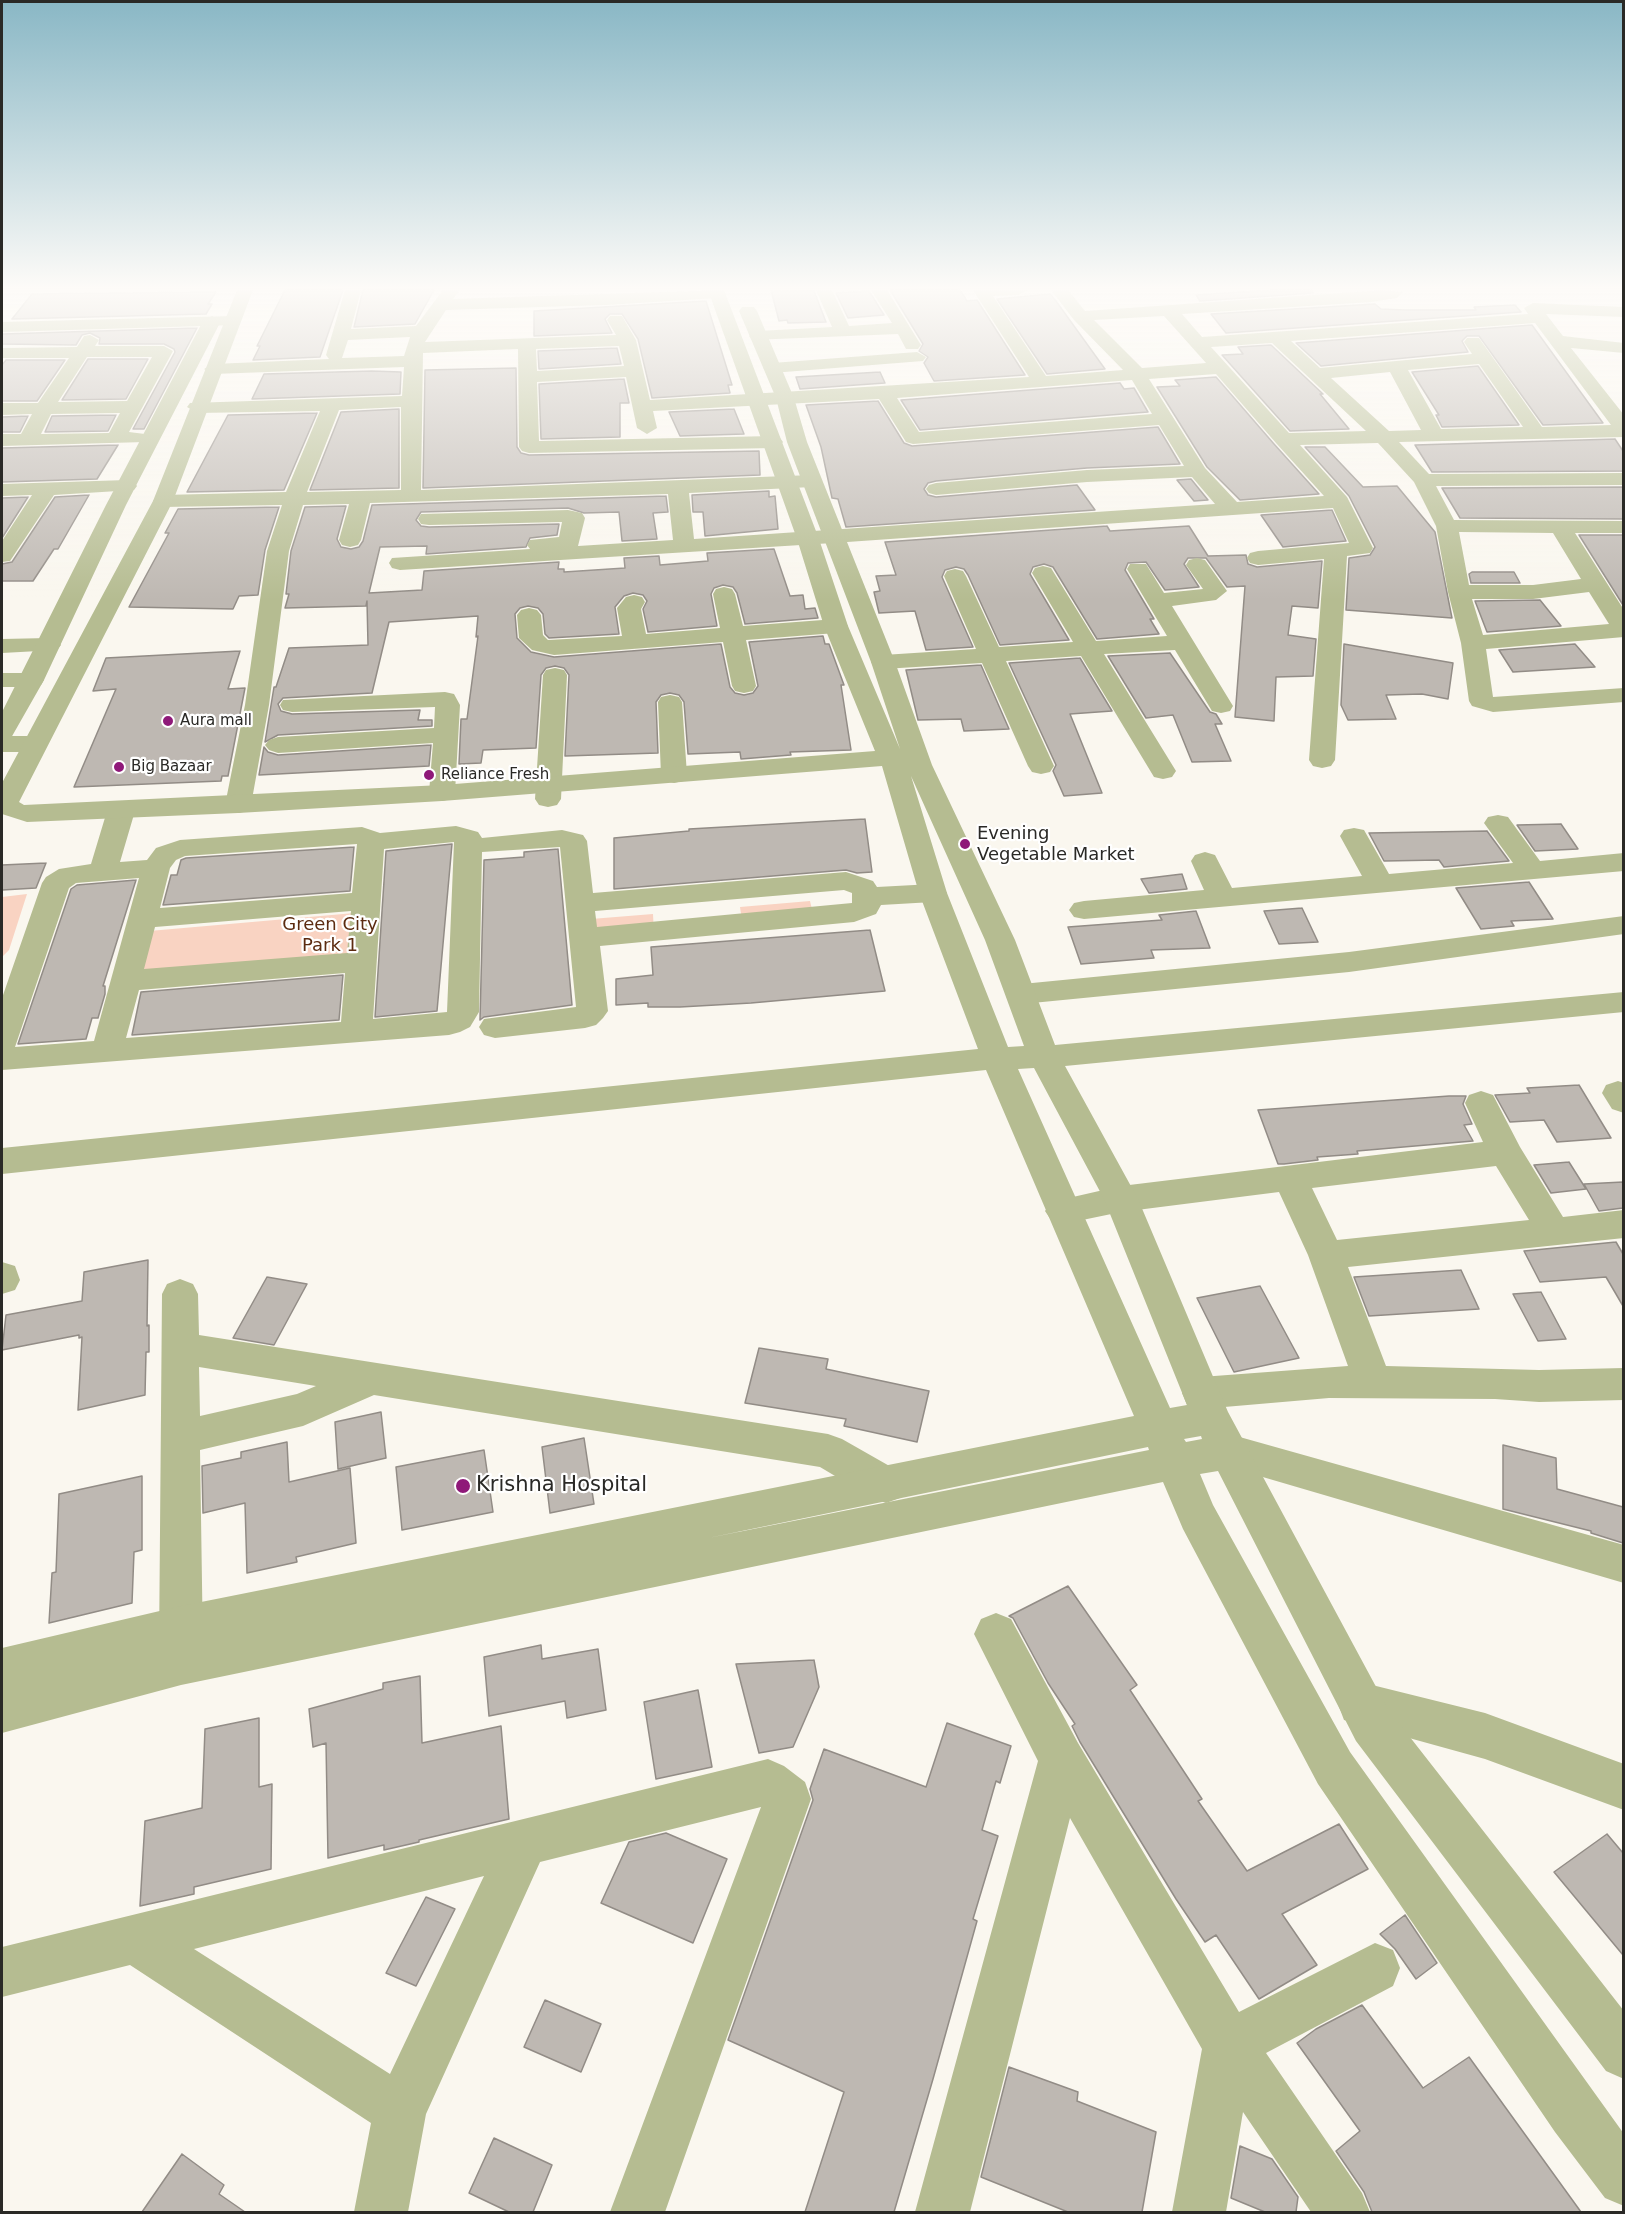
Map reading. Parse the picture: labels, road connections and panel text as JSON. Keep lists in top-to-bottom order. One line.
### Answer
{"parks":["Green City Park 1"],"places":["Aura mall","Big Bazaar","Reliance Fresh","Evening Vegetable Market","Krishna Hospital"]}
